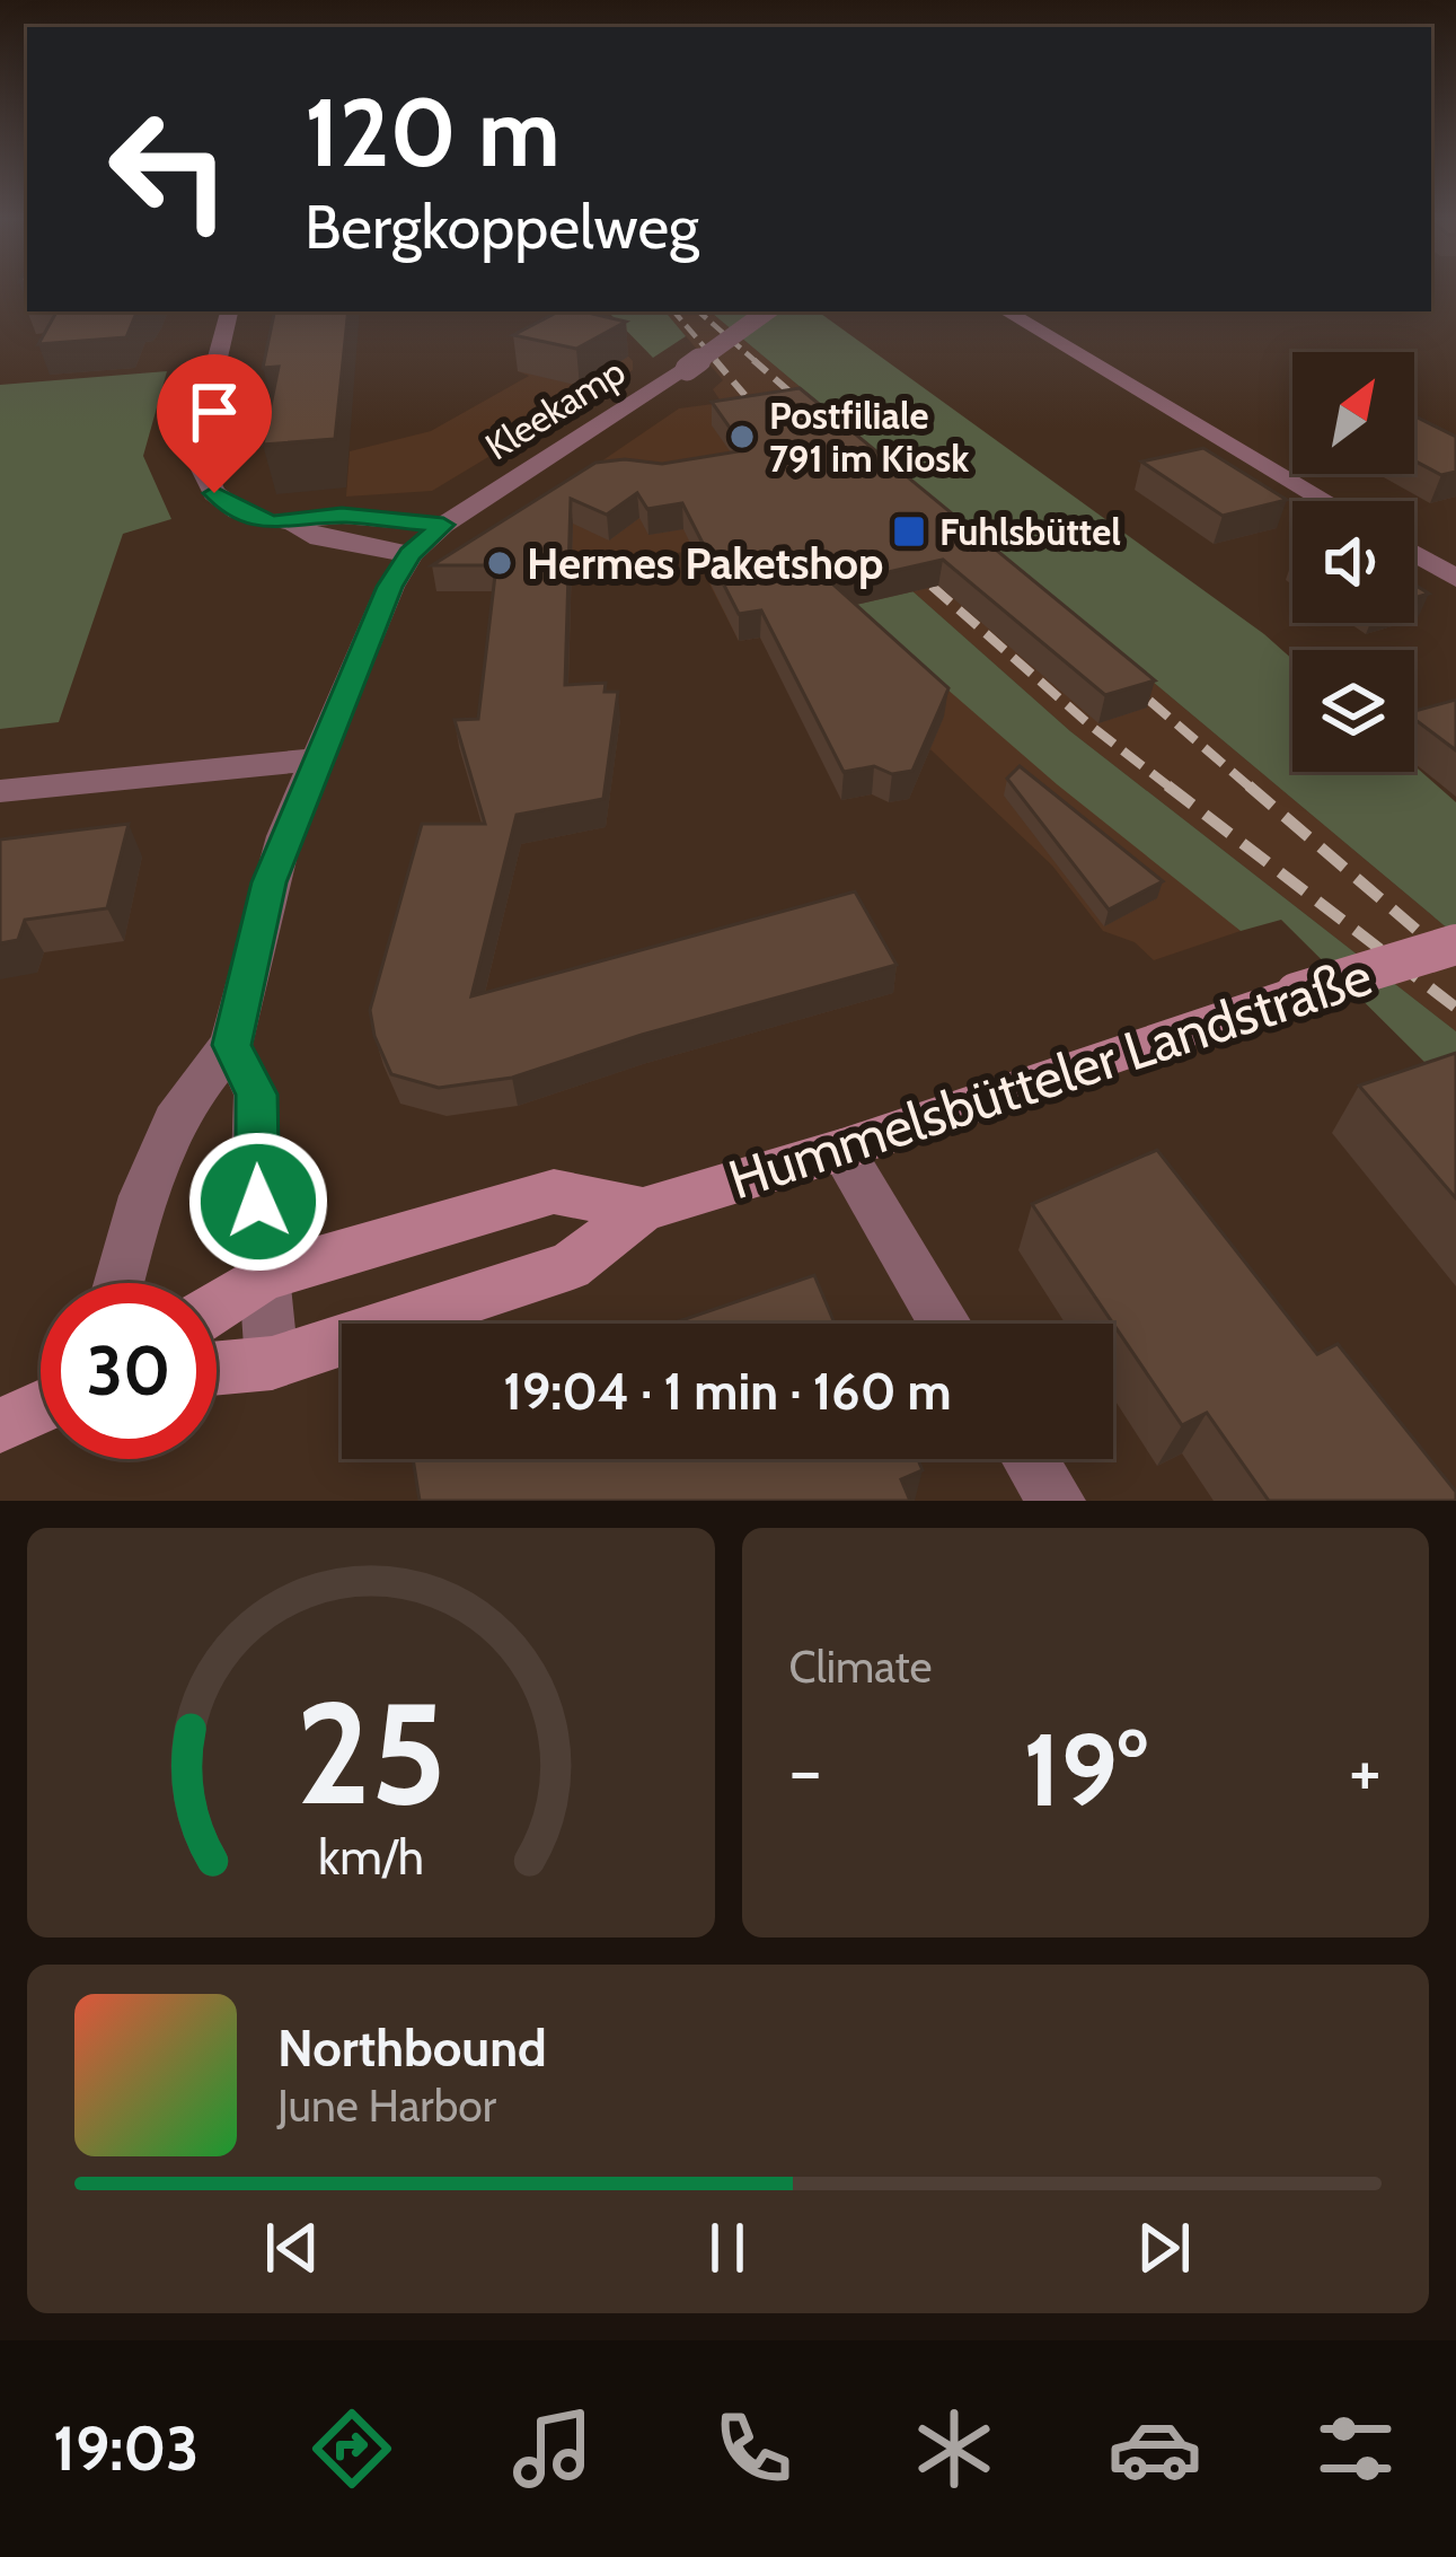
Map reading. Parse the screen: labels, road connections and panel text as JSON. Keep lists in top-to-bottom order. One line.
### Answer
{"streets":{"main road":["Hummelsbütteler Landstraße"],"street":["Kleekamp"]},"places":{"other":["Postfiliale 791 im Kiosk","Hermes Paketshop"],"transit":["Fuhlsbüttel"]},"north":"top right","page":{"turn":["120 m","Bergkoppelweg"],"limit":"30","trip":"19:04 · 1 min · 160 m","tile":"Climate","heat":["−","19°","+"],"song":["Northbound","June Harbor"],"tabs":"19:03","gauge":["25","km/h"]}}
